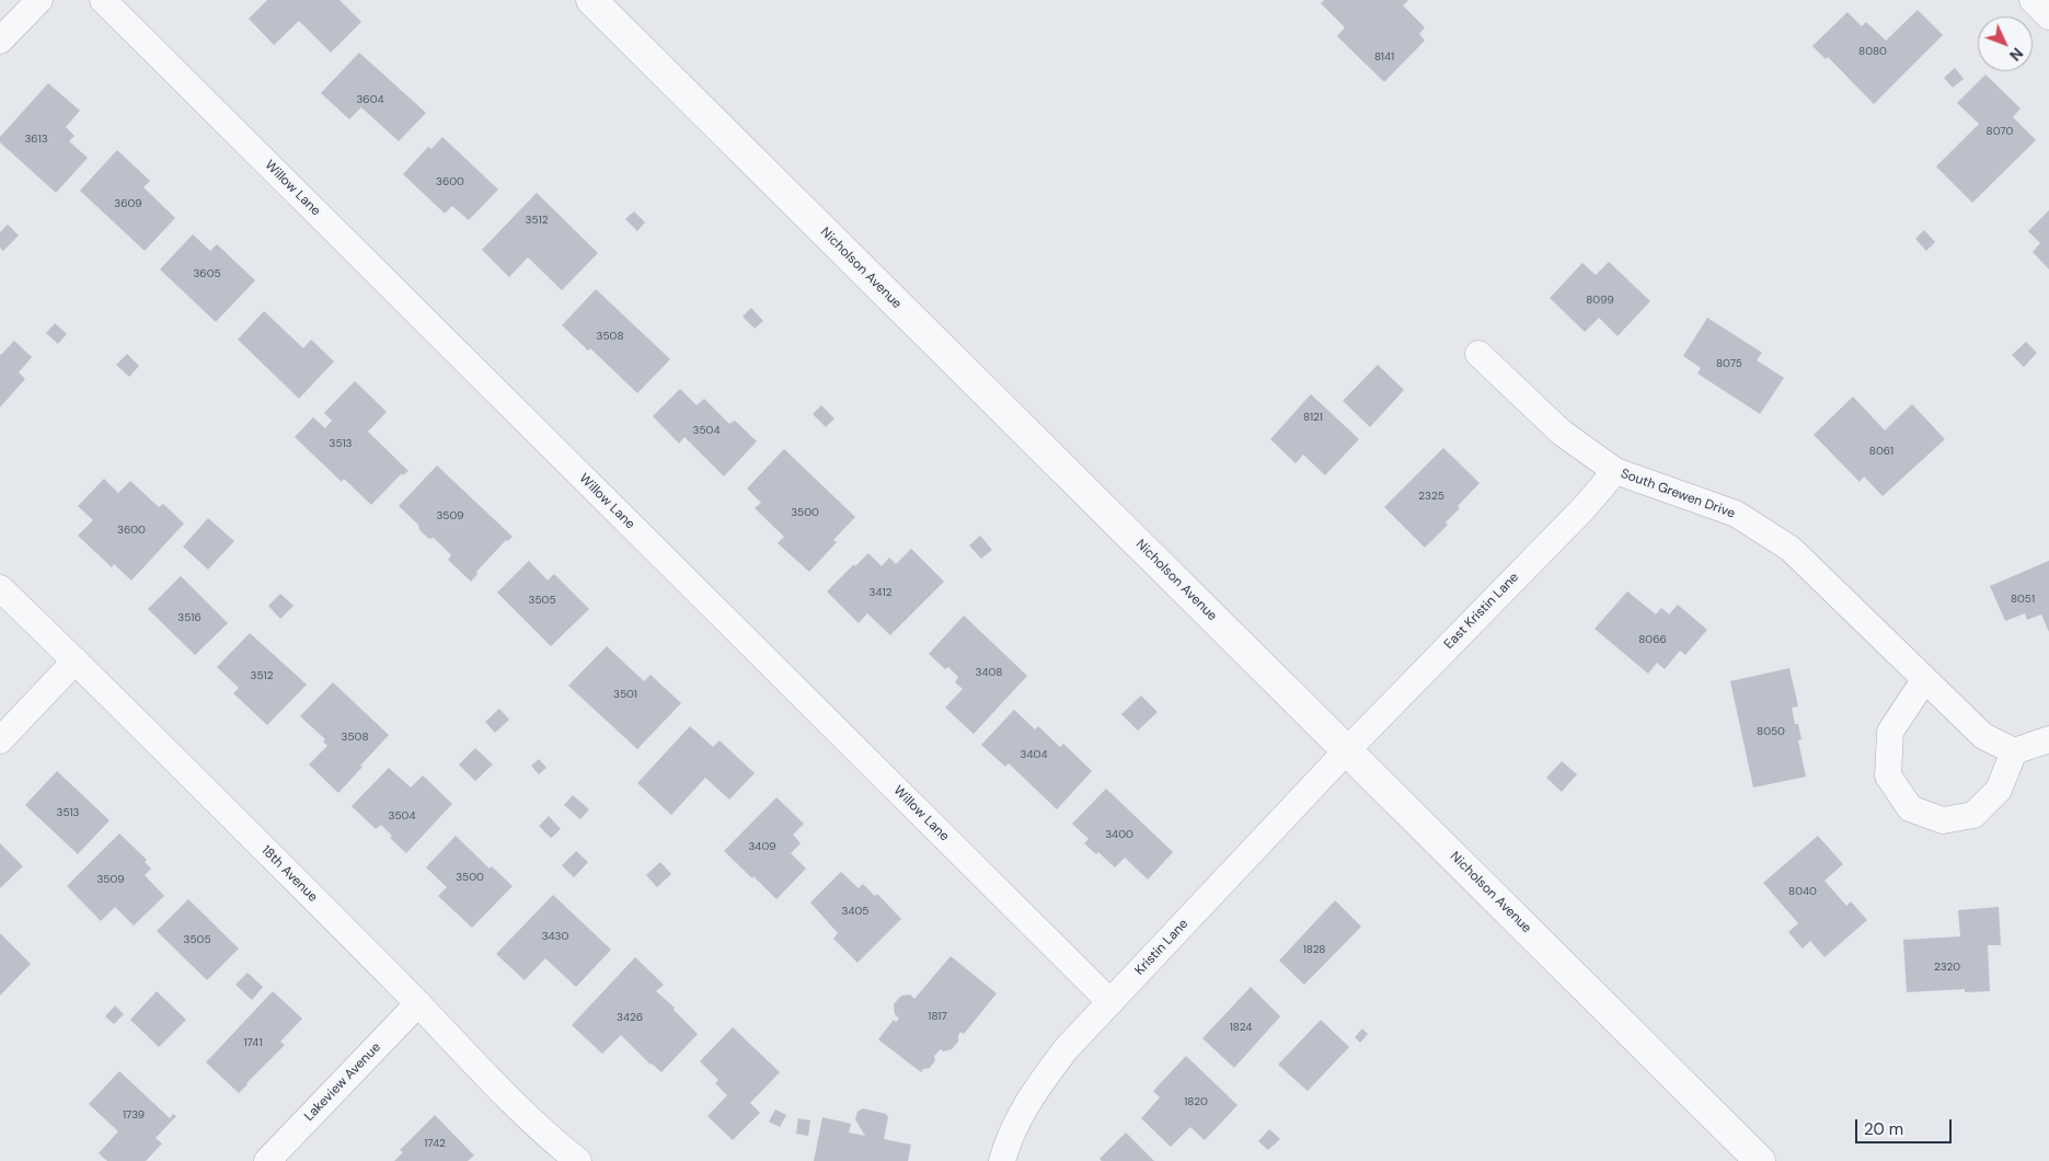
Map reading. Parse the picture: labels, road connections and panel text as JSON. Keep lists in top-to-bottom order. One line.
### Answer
{"streets":{"street":["Willow Lane","Nicholson Avenue","South Grewen Drive","East Kristin Lane","18th Avenue","Kristin Lane","Lakeview Avenue"]},"crossings":[["Willow Lane","Kristin Lane"],["Nicholson Avenue","East Kristin Lane"],["Nicholson Avenue","Kristin Lane"],["South Grewen Drive","East Kristin Lane"],["East Kristin Lane","Kristin Lane"],["18th Avenue","Lakeview Avenue"]],"house_numbers":["8080","8141","3604","8070","3613","3600","3609","3512","3605","8099","3508","8075","8121","3504","3513","8061","2325","3500","3509","3600","3412","8051","3505","3516","8066","3408","3512","3501","8050","3508","3404","3513","3504","3400","3409","3500","3509","8040","3405","3430","3505","1828","2320","1817","3426","1824","1741","1820","1739","1742"],"scale_bar":"20 m","north":"bottom right"}
